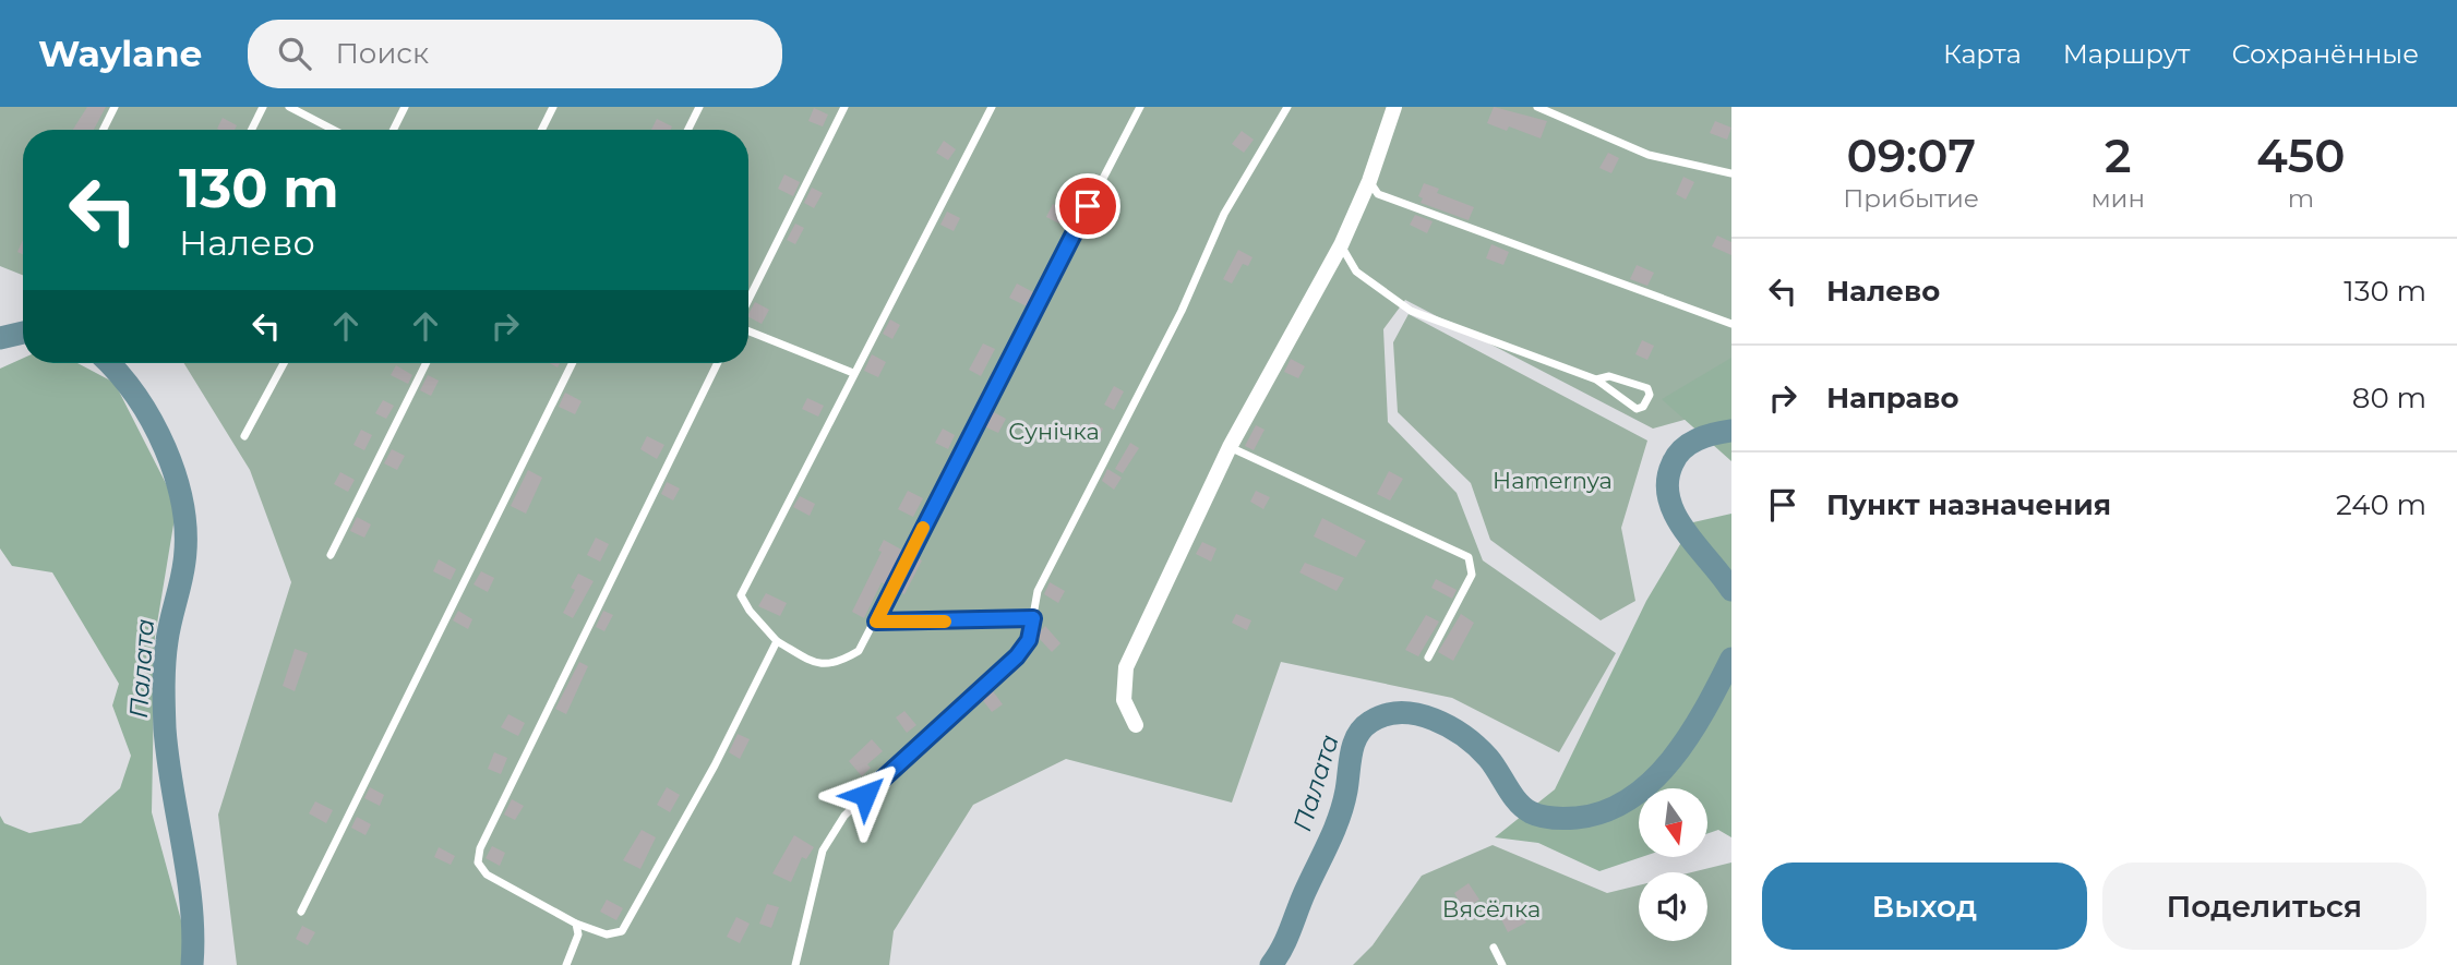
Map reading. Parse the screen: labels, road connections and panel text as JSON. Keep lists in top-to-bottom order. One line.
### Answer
{"water":["Палата"],"parks":["Сунічка","Hamernya","Вясёлка"],"north":"bottom","page":{"header":"Waylane","search":"Поиск","nav":["Карта","Маршрут","Сохранённые"],"eta":["09:07","Прибытие","2","мин","450","m"],"turn":["130 m","Налево"],"list":[{"name":"Налево","value":"130 m"},{"name":"Направо","value":"80 m"},{"name":"Пункт назначения","value":"240 m"}],"buttons":["Выход","Поделиться"]}}
